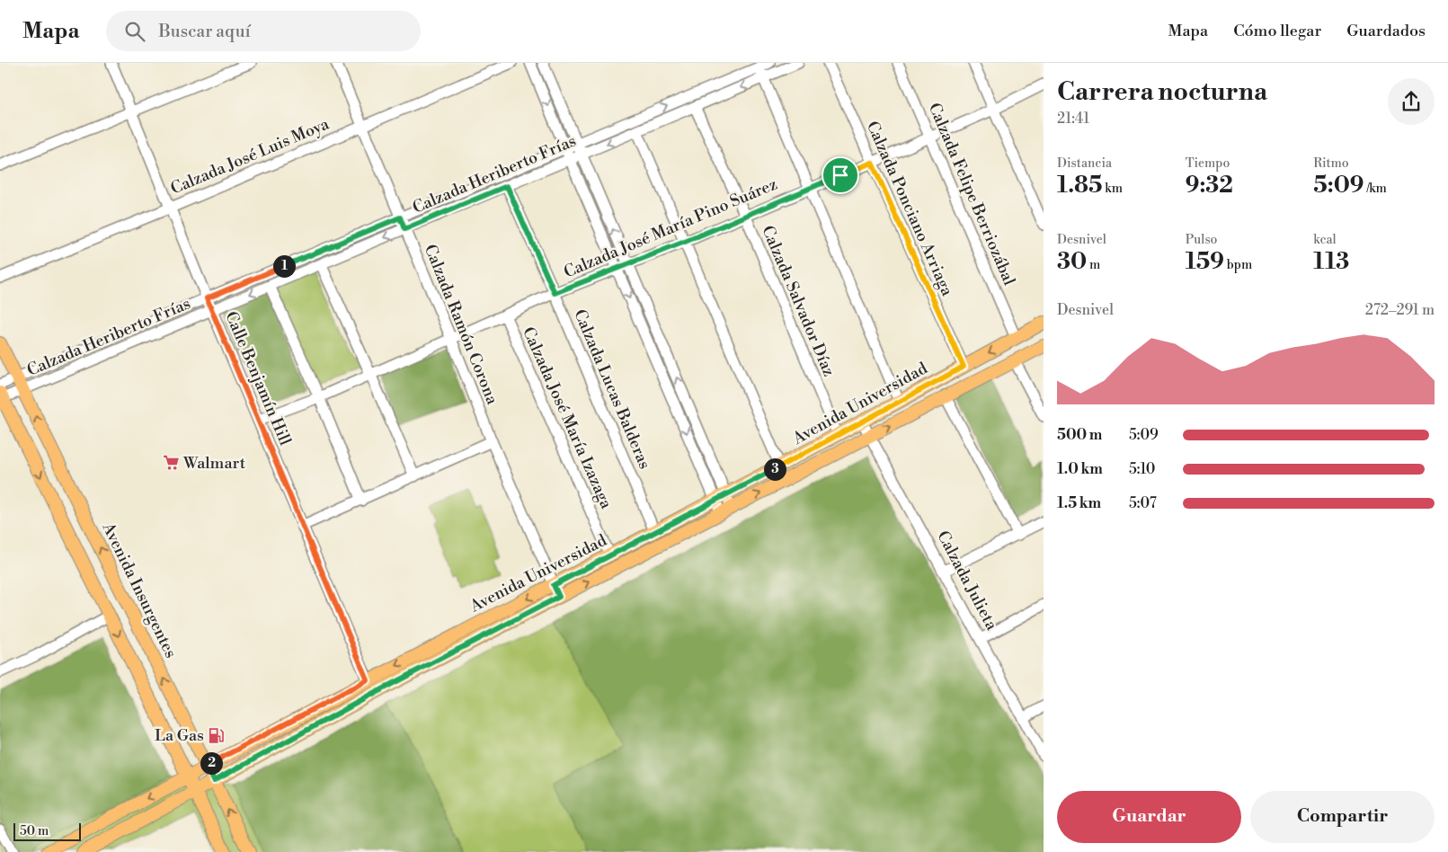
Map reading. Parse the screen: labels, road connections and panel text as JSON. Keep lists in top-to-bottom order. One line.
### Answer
{"streets":{"main road":["Avenida Universidad","Avenida Insurgentes"],"street":["Calzada José Luis Moya","Calzada Heriberto Frías","Calzada Felipe Berriozábal","Calzada Ponciano Arriaga","Calzada José María Pino Suárez","Calzada Salvador Díaz","Calzada Ramón Corona","Calle Benjamín Hill","Calzada Lucas Balderas","Calzada José María Izazaga","Calzada Julieta"]},"crossings":[["Calzada José Luis Moya","Calzada Ramón Corona"],["Calzada José Luis Moya","Calle Benjamín Hill"],["Calzada Heriberto Frías","Calzada Salvador Díaz"],["Calzada Heriberto Frías","Calzada Ramón Corona"],["Calzada Heriberto Frías","Calle Benjamín Hill"],["Calzada Heriberto Frías","Calzada Lucas Balderas"],["Calzada Heriberto Frías","Avenida Insurgentes"],["Calzada Felipe Berriozábal","Calzada José María Pino Suárez"],["Calzada Felipe Berriozábal","Avenida Universidad"],["Calzada Ponciano Arriaga","Calzada José María Pino Suárez"],["Calzada Ponciano Arriaga","Avenida Universidad"],["Calzada José María Pino Suárez","Calzada Salvador Díaz"],["Calzada José María Pino Suárez","Calzada Ramón Corona"],["Calzada José María Pino Suárez","Calle Benjamín Hill"],["Calzada José María Pino Suárez","Calzada Lucas Balderas"],["Calzada José María Pino Suárez","Calzada José María Izazaga"],["Calzada Salvador Díaz","Avenida Universidad"],["Calzada Ramón Corona","Avenida Universidad"],["Calle Benjamín Hill","Avenida Universidad"],["Calzada Lucas Balderas","Avenida Universidad"],["Avenida Universidad","Calzada José María Izazaga"],["Avenida Universidad","Calzada Julieta"],["Avenida Universidad","Avenida Insurgentes"]],"places":{"supermarket":["Walmart"],"fuel station":["La Gas"]},"scale_bar":"50 m","page":{"header":"Mapa","search":"Buscar aquí","nav":["Mapa","Cómo llegar","Guardados"],"heading":["Carrera nocturna","21:41"],"stats":[["Distancia","1.85 km"],["Tiempo","9:32"],["Ritmo","5:09 /km"],["Desnivel","30 m"],["Pulso","159 bpm"],["kcal","113"]],"pins":["1","3","2"],"chart":["Desnivel","272–291 m"],"list":[{"name":"500 m","note":"5:09"},{"name":"1.0 km","note":"5:10"},{"name":"1.5 km","note":"5:07"}],"buttons":["Guardar","Compartir"],"scale":"50 m"}}
